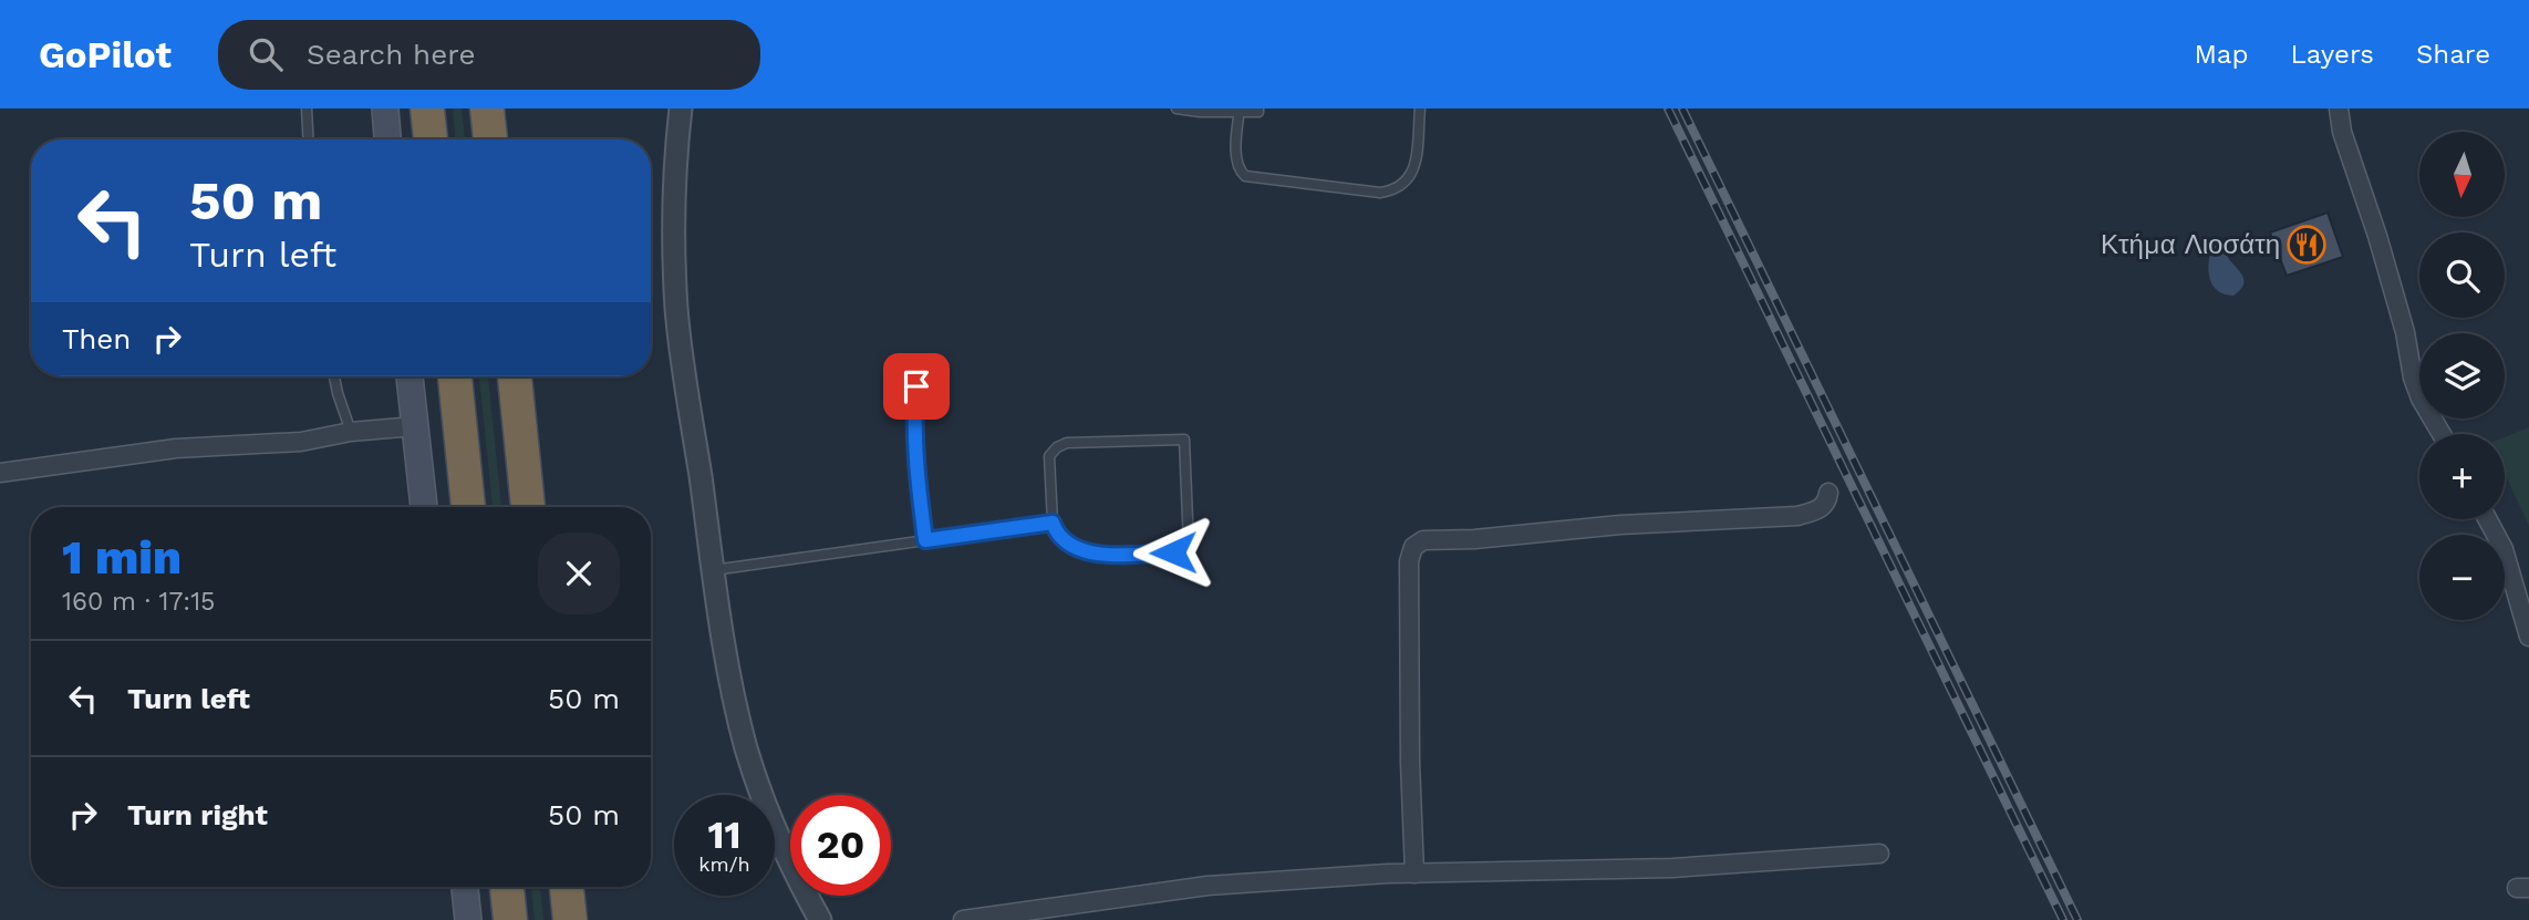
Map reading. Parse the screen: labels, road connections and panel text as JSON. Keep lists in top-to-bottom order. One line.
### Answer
{"places":{"restaurant":["Κτήμα Λιοσάτη"]},"north":"bottom","page":{"header":"GoPilot","search":"Search here","nav":["Map","Layers","Share"],"map_buttons":["+","−"],"turn":["50 m","Turn left"],"then":"Then","heading":["1 min","160 m · 17:15"],"list":[{"name":"Turn left","value":"50 m"},{"name":"Turn right","value":"50 m"}],"speed":"11 km/h","limit":"20"}}
